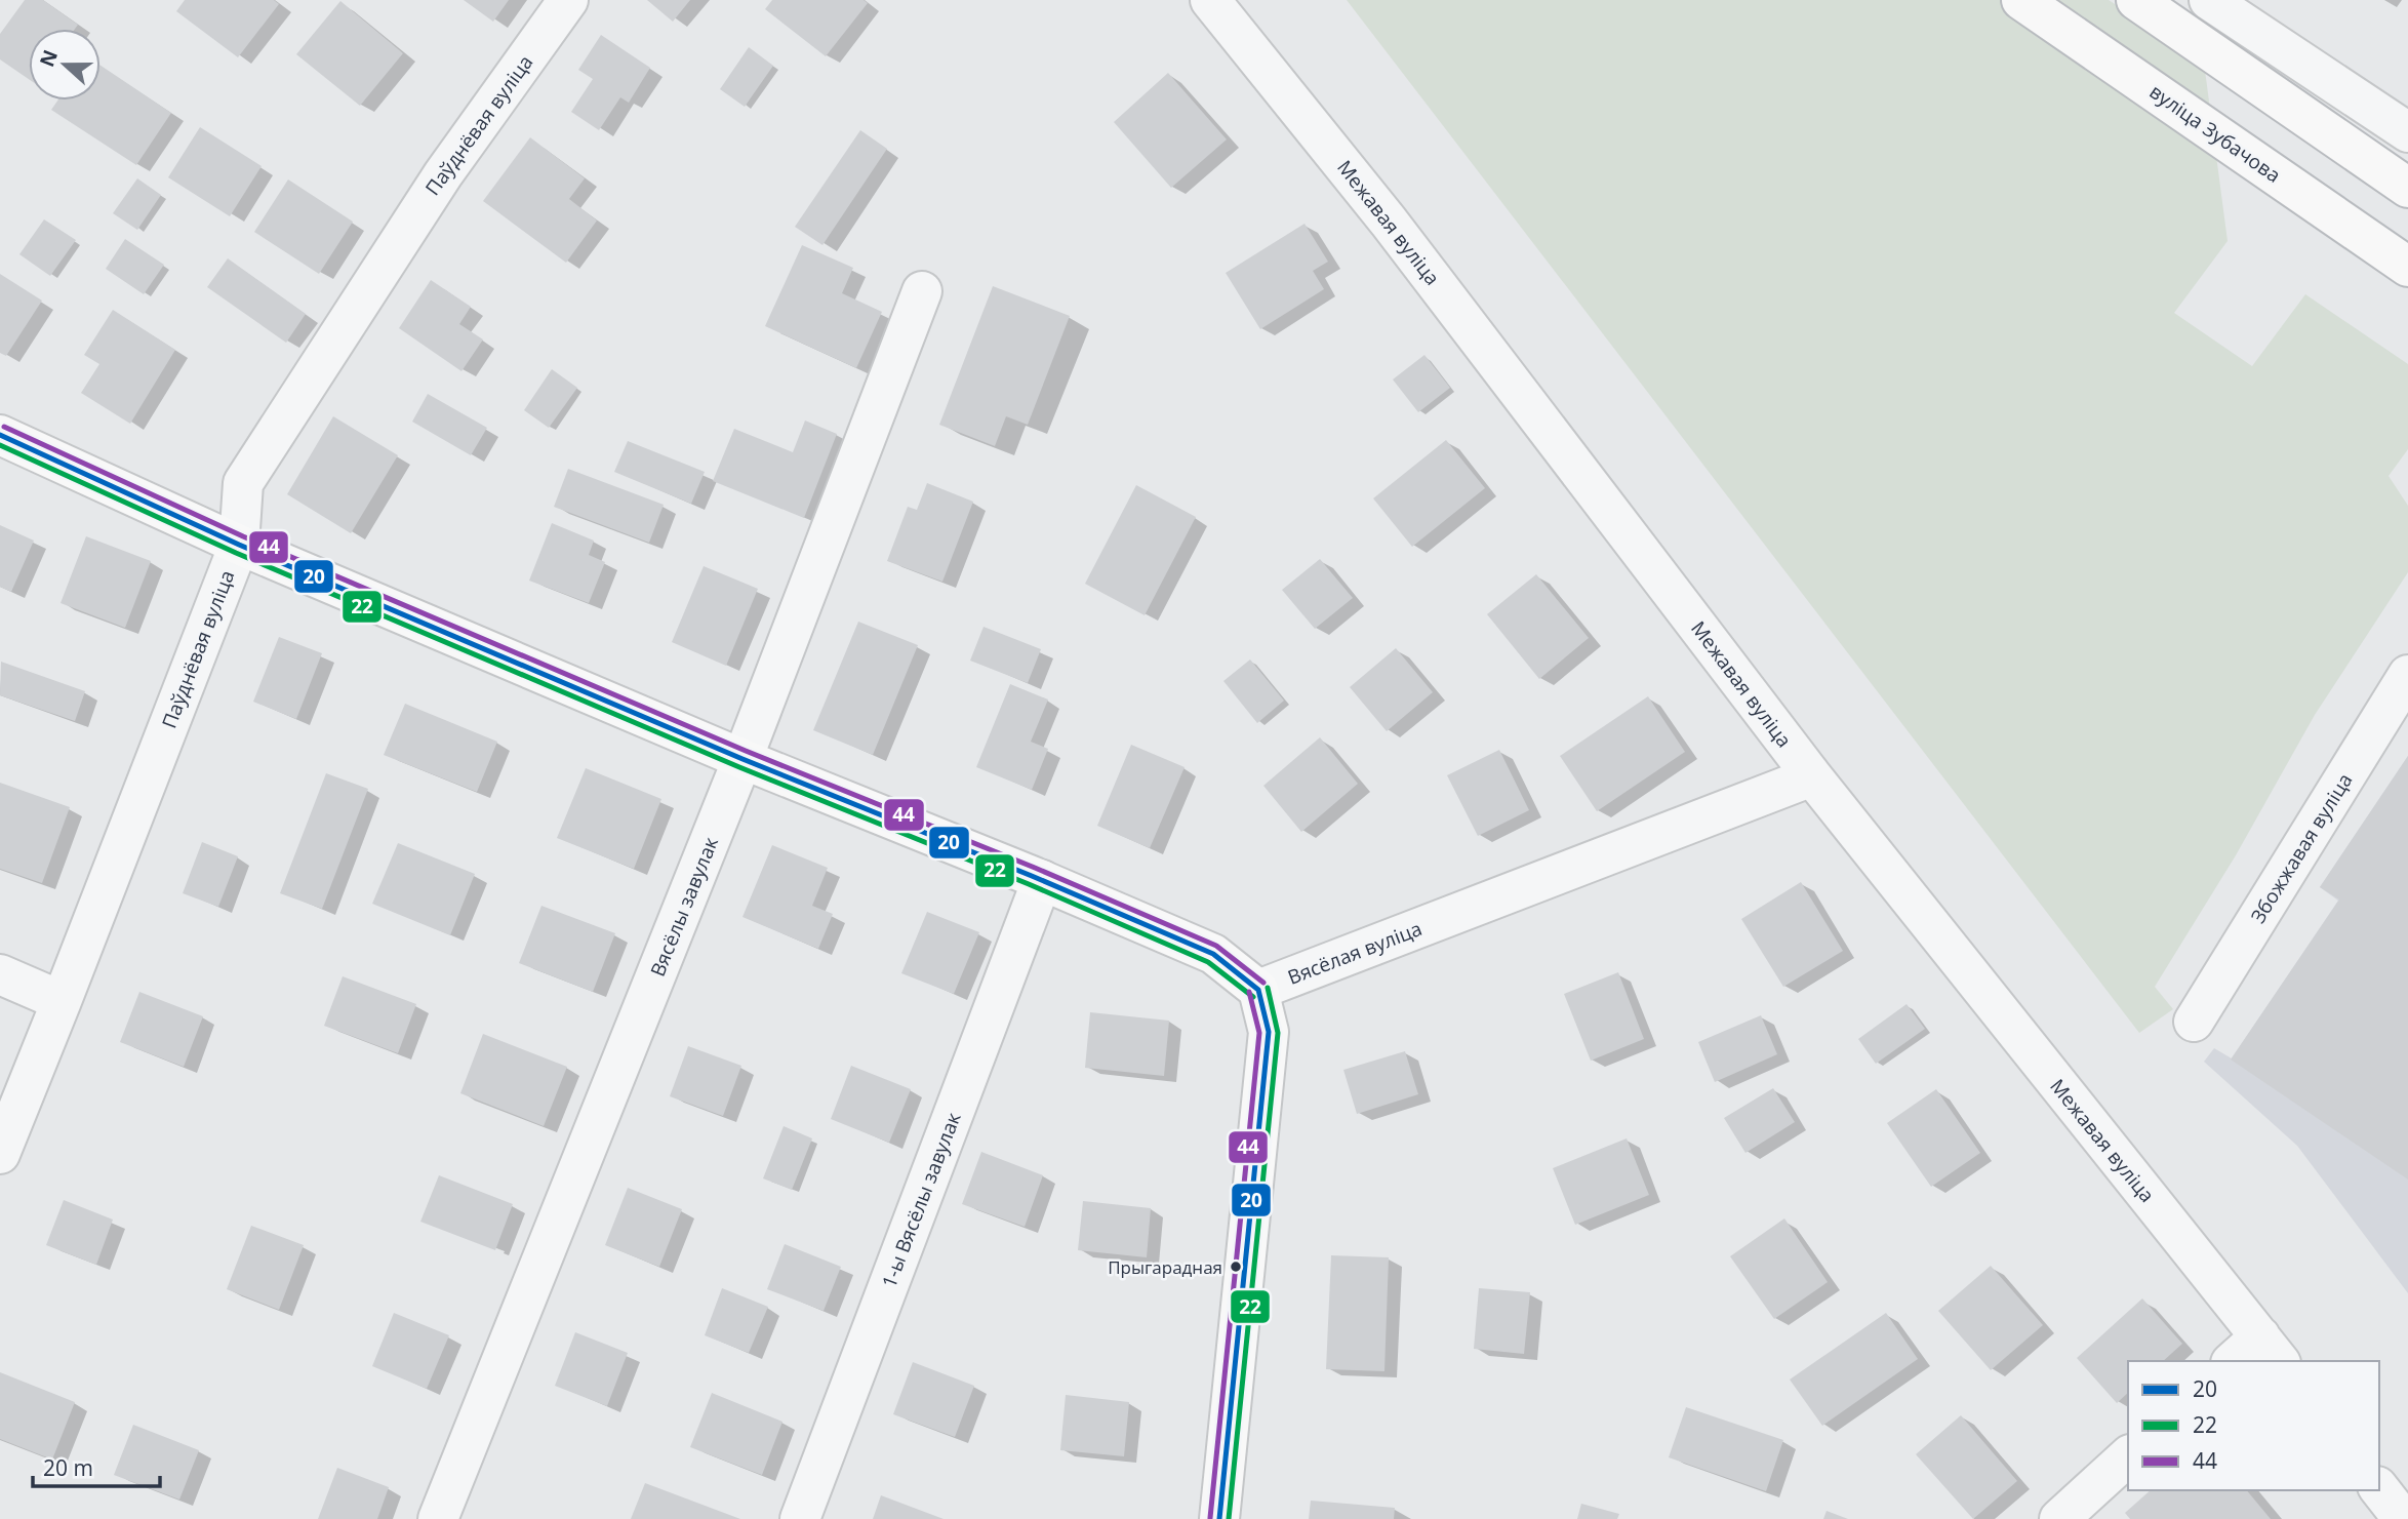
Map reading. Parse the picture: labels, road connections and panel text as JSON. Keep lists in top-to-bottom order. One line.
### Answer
{"streets":{"main road":["вуліца Зубачова"],"street":["Паўднёвая вуліца","Межавая вуліца","Збожжавая вуліца","Вясёлы завулак","Вясёлая вуліца","1-ы Вясёлы завулак"]},"crossings":[["Межавая вуліца","Вясёлая вуліца"]],"places":["Прыгарадная"],"lines":["transit line 44","transit line 20","transit line 22"],"legend":["20","22","44"],"scale_bar":"20 m","north":"left"}
